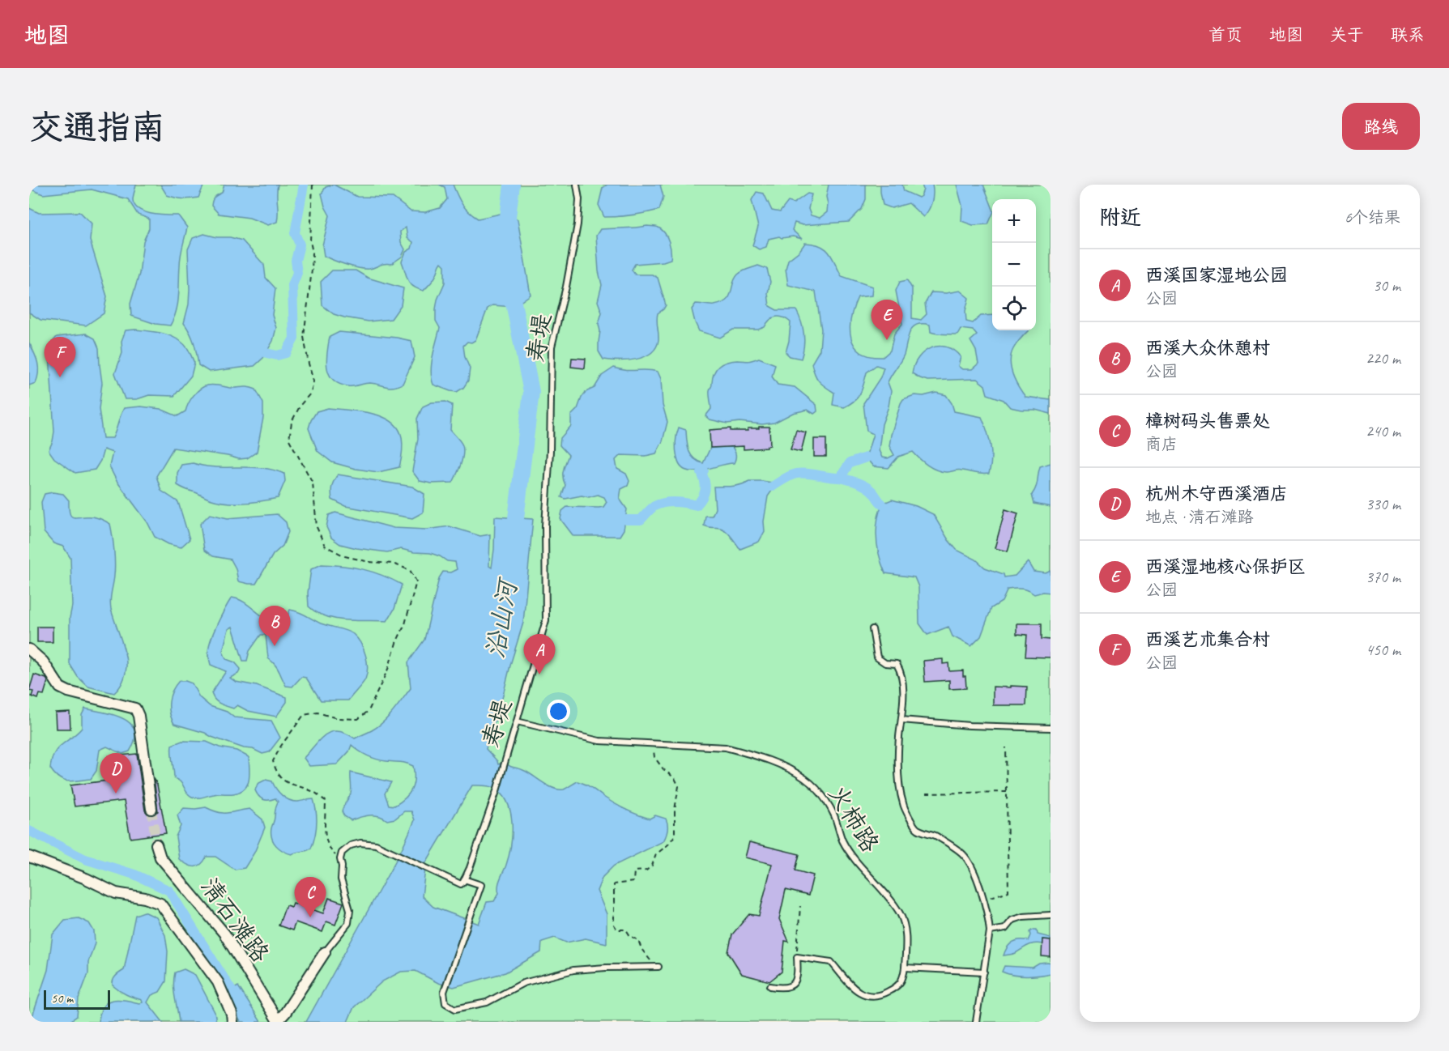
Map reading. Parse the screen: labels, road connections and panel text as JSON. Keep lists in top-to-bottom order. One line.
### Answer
{"streets":{"street":["清石滩路"],"lane":["寿堤","火柿路"]},"crossings":[["寿堤","火柿路"]],"water":["沿山河"],"scale_bar":"50 m","page":{"header":"地图","nav":["首页","地图","关于","联系"],"buttons":"路线","title":"交通指南","heading":["附近","6个结果"],"map_buttons":["+","−"],"list":[{"mark":"A","name":"西溪国家湿地公园","note":"公园","value":"30 m"},{"mark":"B","name":"西溪大众休憩村","note":"公园","value":"220 m"},{"mark":"C","name":"樟树码头售票处","note":"商店","value":"240 m"},{"mark":"D","name":"杭州木守西溪酒店","note":"地点 · 清石滩路","value":"330 m"},{"mark":"E","name":"西溪湿地核心保护区","note":"公园","value":"370 m"},{"mark":"F","name":"西溪艺术集合村","note":"公园","value":"450 m"}],"pins":["E","F","B","A","D","C"],"scale":"50 m"}}
